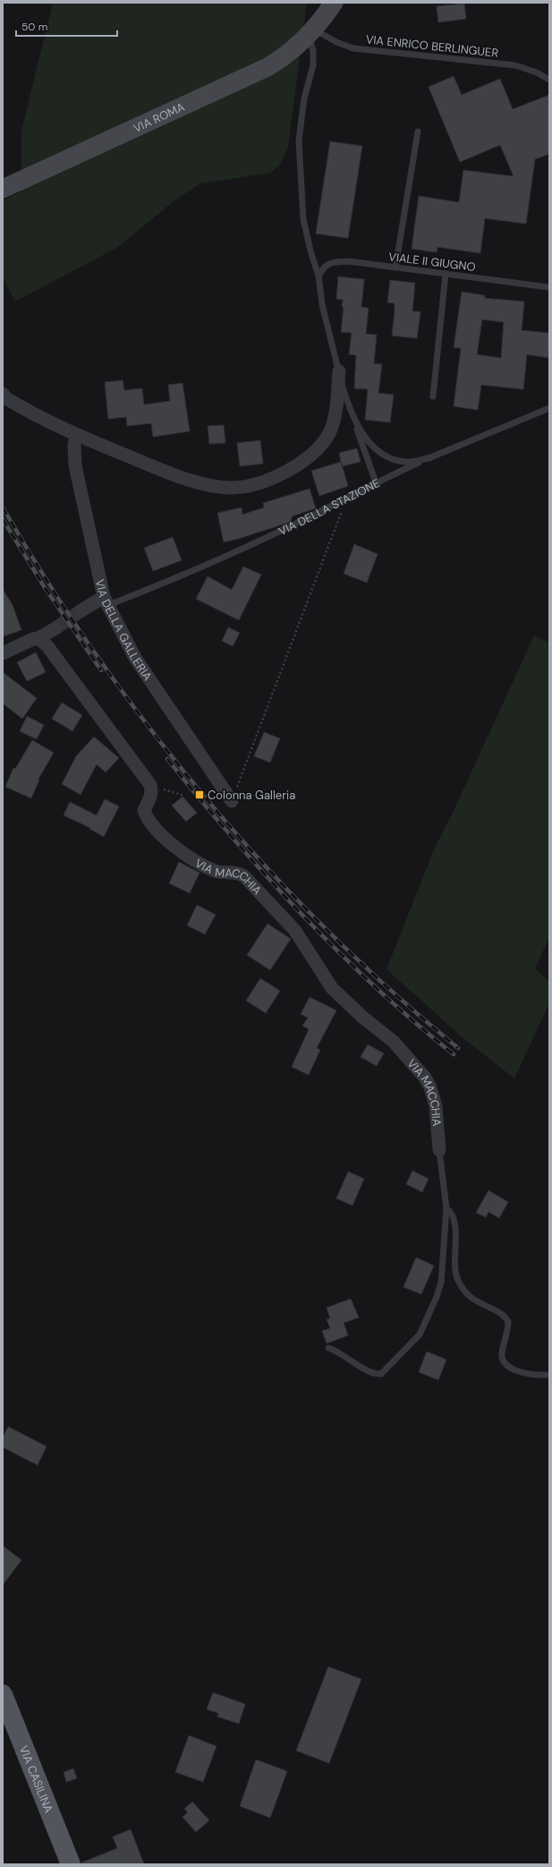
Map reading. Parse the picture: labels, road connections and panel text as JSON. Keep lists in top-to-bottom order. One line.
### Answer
{"streets":{"main road":["VIA CASILINA"],"street":["VIA ROMA","VIA DELLA GALLERIA","VIA MACCHIA"],"lane":["VIA ENRICO BERLINGUER","VIALE II GIUGNO","VIA DELLA STAZIONE"]},"crossings":[["VIA ENRICO BERLINGUER","VIA ROMA"],["VIA DELLA STAZIONE","VIA DELLA GALLERIA"]],"places":{"transit":["Colonna Galleria"]},"scale_bar":"50 m"}
